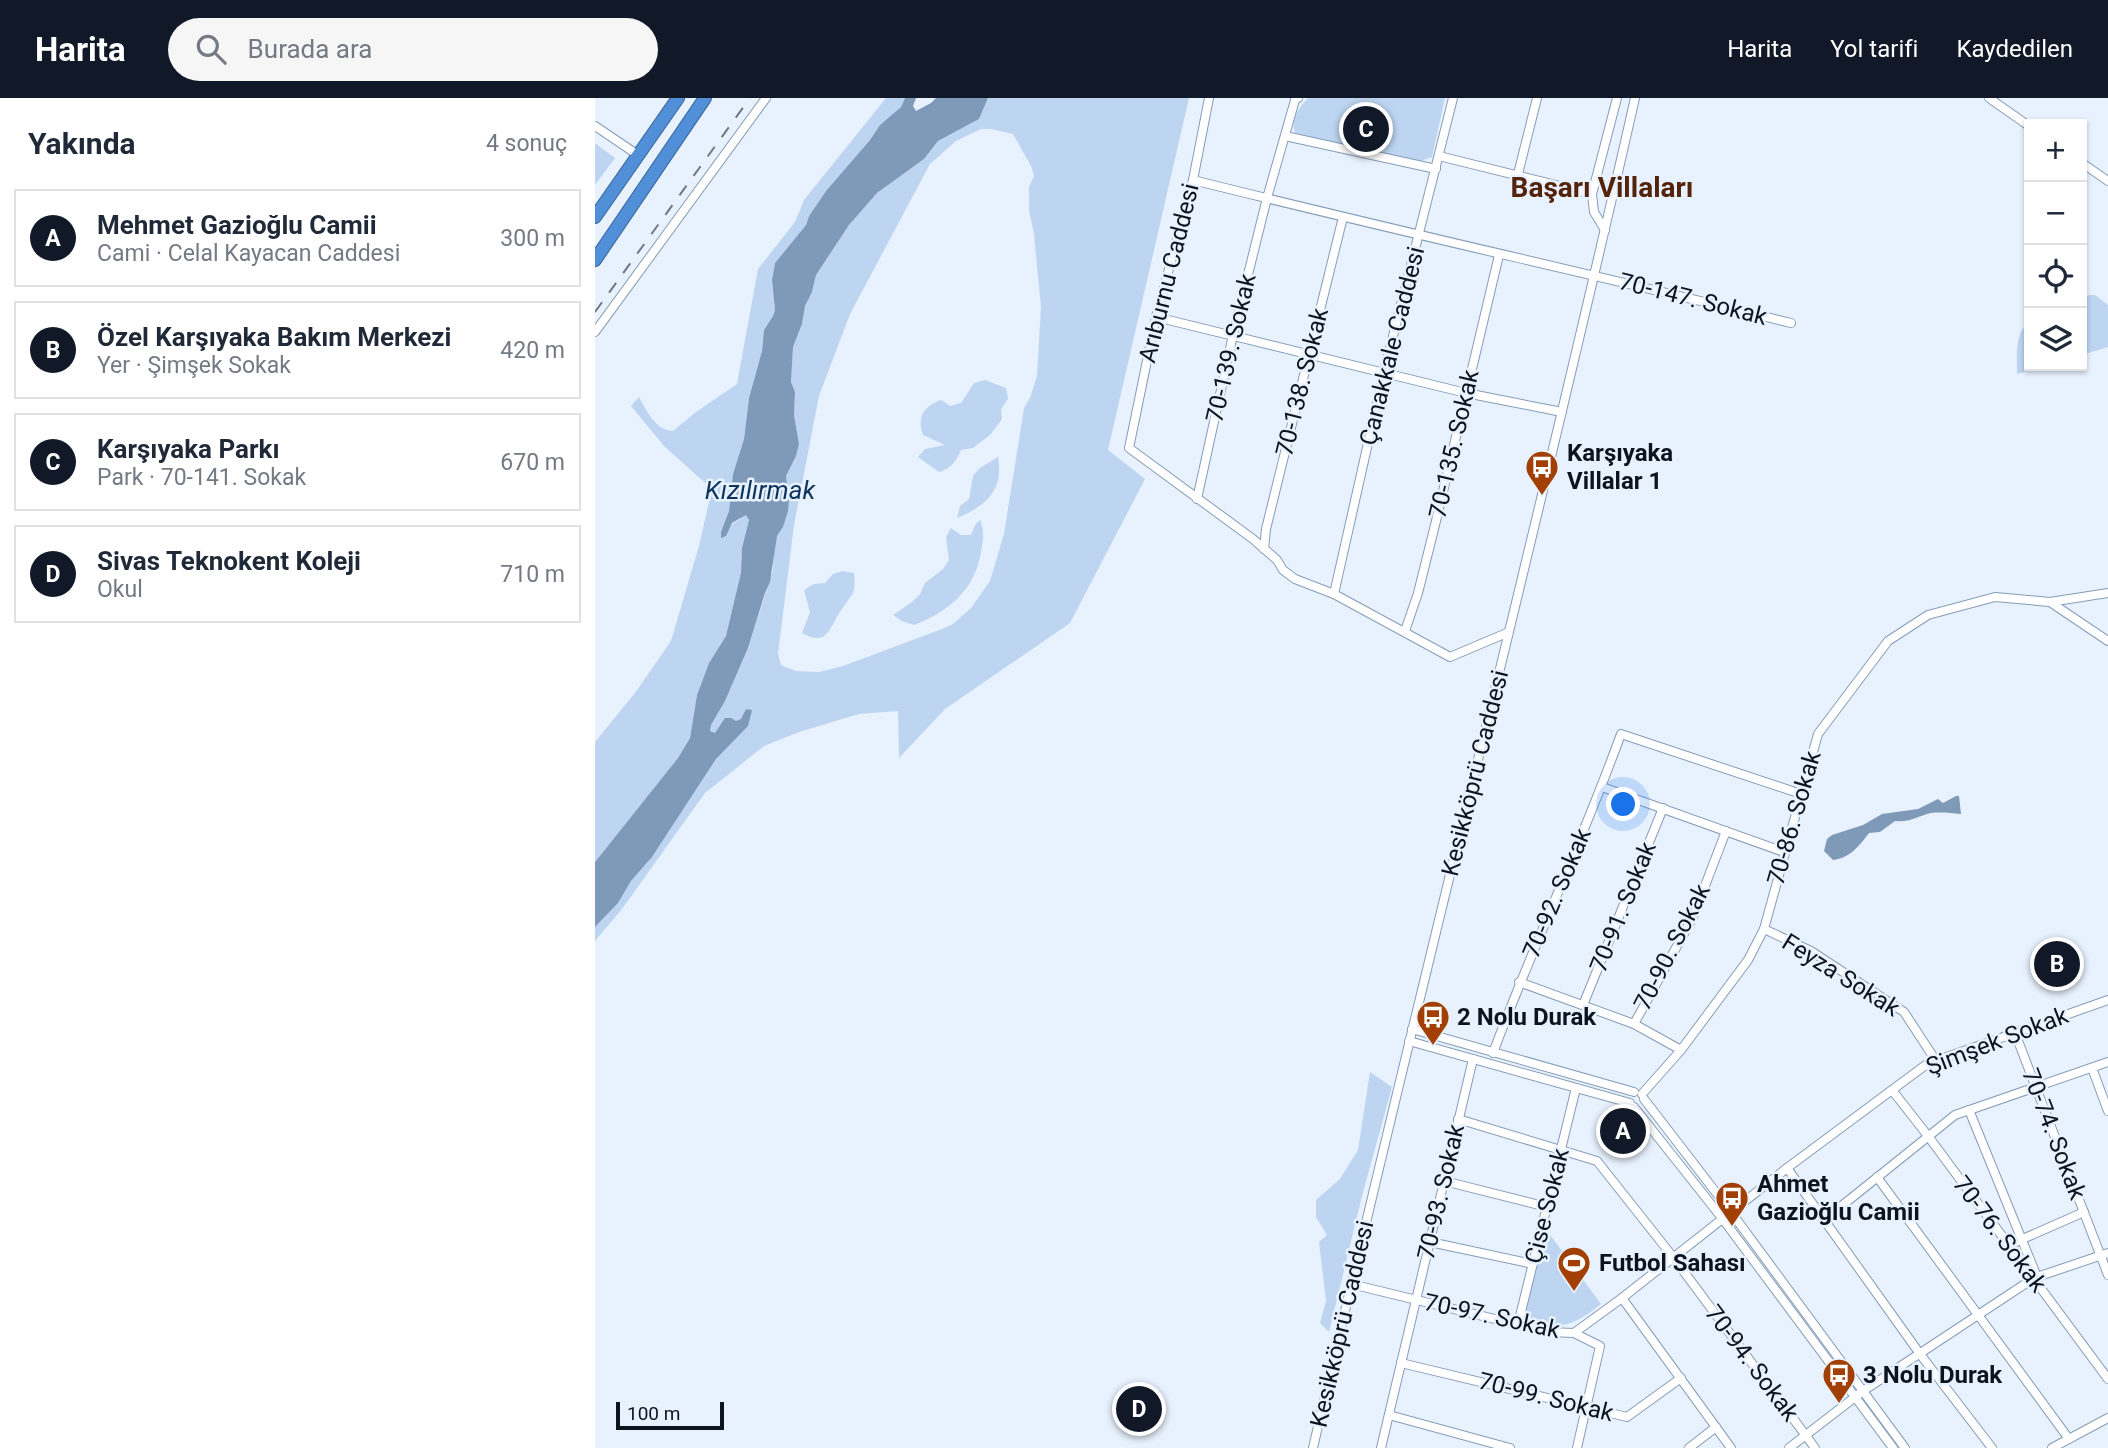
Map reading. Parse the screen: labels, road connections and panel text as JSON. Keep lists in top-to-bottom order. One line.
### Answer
{"streets":{"street":["Arıburnu Caddesi","70-147. Sokak","Çanakkale Caddesi","70-139. Sokak","70-138. Sokak","70-135. Sokak","Kesikköprü Caddesi","70-86. Sokak","70-92. Sokak","70-91. Sokak","70-90. Sokak","Feyza Sokak","Şimşek Sokak","70-74. Sokak","70-93. Sokak","Çise Sokak","70-76. Sokak","70-97. Sokak","70-94. Sokak","70-99. Sokak"]},"crossings":[["Arıburnu Caddesi","70-147. Sokak"],["Arıburnu Caddesi","70-139. Sokak"],["70-147. Sokak","Çanakkale Caddesi"],["70-147. Sokak","70-139. Sokak"],["70-147. Sokak","70-138. Sokak"],["70-147. Sokak","70-135. Sokak"],["70-147. Sokak","Kesikköprü Caddesi"],["Kesikköprü Caddesi","70-97. Sokak"],["70-86. Sokak","70-92. Sokak"],["70-86. Sokak","Feyza Sokak"],["Feyza Sokak","Şimşek Sokak"],["Şimşek Sokak","70-74. Sokak"],["Şimşek Sokak","70-76. Sokak"],["Şimşek Sokak","70-97. Sokak"],["70-93. Sokak","70-97. Sokak"],["70-93. Sokak","70-94. Sokak"],["70-93. Sokak","70-99. Sokak"],["Çise Sokak","70-97. Sokak"],["Çise Sokak","70-94. Sokak"],["70-97. Sokak","70-94. Sokak"]],"districts":["Başarı Villaları"],"water":["Kızılırmak"],"places":{"bus stop":["Karşıyaka Villalar 1","2 Nolu Durak","Ahmet Gazioğlu Camii","3 Nolu Durak"],"sports":["Futbol Sahası"]},"scale_bar":"100 m","page":{"header":"Harita","search":"Burada ara","nav":["Harita","Yol tarifi","Kaydedilen"],"heading":["Yakında","4 sonuç"],"pins":["C","B","A","D"],"map_buttons":["+","−"],"list":[{"mark":"A","name":"Mehmet Gazioğlu Camii","note":"Cami · Celal Kayacan Caddesi","value":"300 m"},{"mark":"B","name":"Özel Karşıyaka Bakım Merkezi","note":"Yer · Şimşek Sokak","value":"420 m"},{"mark":"C","name":"Karşıyaka Parkı","note":"Park · 70-141. Sokak","value":"670 m"},{"mark":"D","name":"Sivas Teknokent Koleji","note":"Okul","value":"710 m"}],"scale":"100 m"}}
